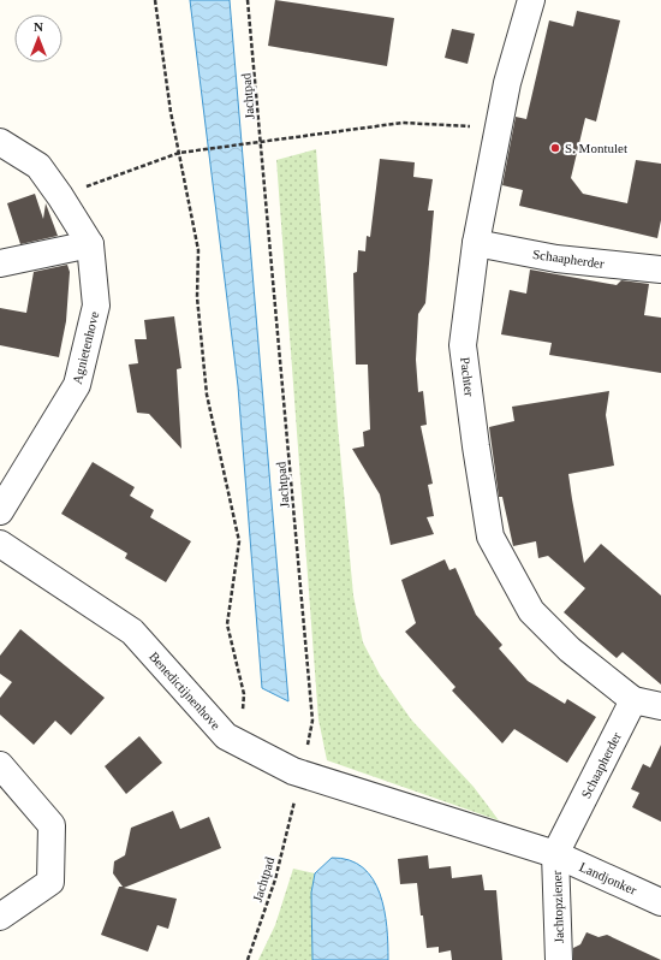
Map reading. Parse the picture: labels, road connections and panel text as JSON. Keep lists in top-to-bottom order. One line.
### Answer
{"streets":{"street":["Schaapherder","Agnietenhove","Pachter","Benedictijnenhove","Landjonker","Jachtopziener"],"path":["Jachtpad"]},"crossings":[["Jachtpad","Benedictijnenhove"],["Schaapherder","Pachter"],["Schaapherder","Benedictijnenhove"],["Schaapherder","Landjonker"],["Schaapherder","Jachtopziener"],["Benedictijnenhove","Landjonker"],["Benedictijnenhove","Jachtopziener"],["Landjonker","Jachtopziener"]],"places":["S. Montulet"],"north":"top"}
